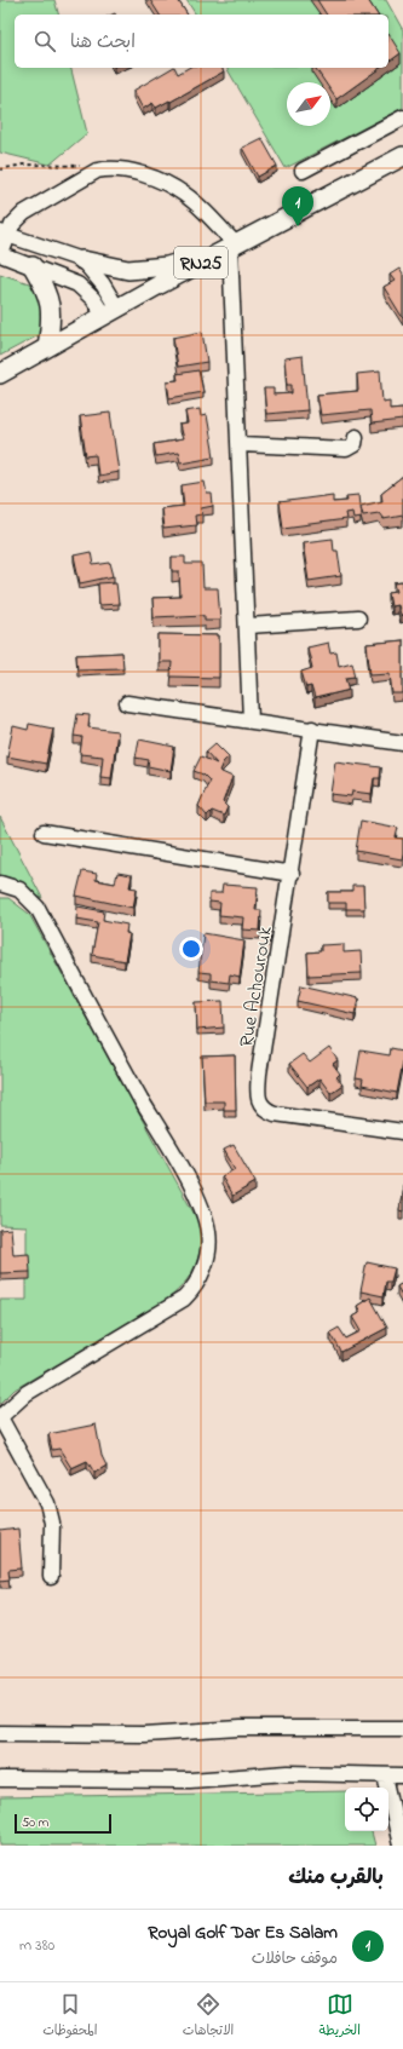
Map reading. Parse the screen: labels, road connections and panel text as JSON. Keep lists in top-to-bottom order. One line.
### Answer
{"streets":{"main road":["RN25"],"street":["Rue Achourouk"]},"scale_bar":"50 m","north":"top right","page":{"search":"ابحث هنا","pins":"1","scale":"50 m","heading":"بالقرب منك","list":[{"mark":"1","name":"Royal Golf Dar Es Salam","note":"موقف حافلات","value":"380 m"}],"nav":["الخريطة","الاتجاهات","المحفوظات"]}}
